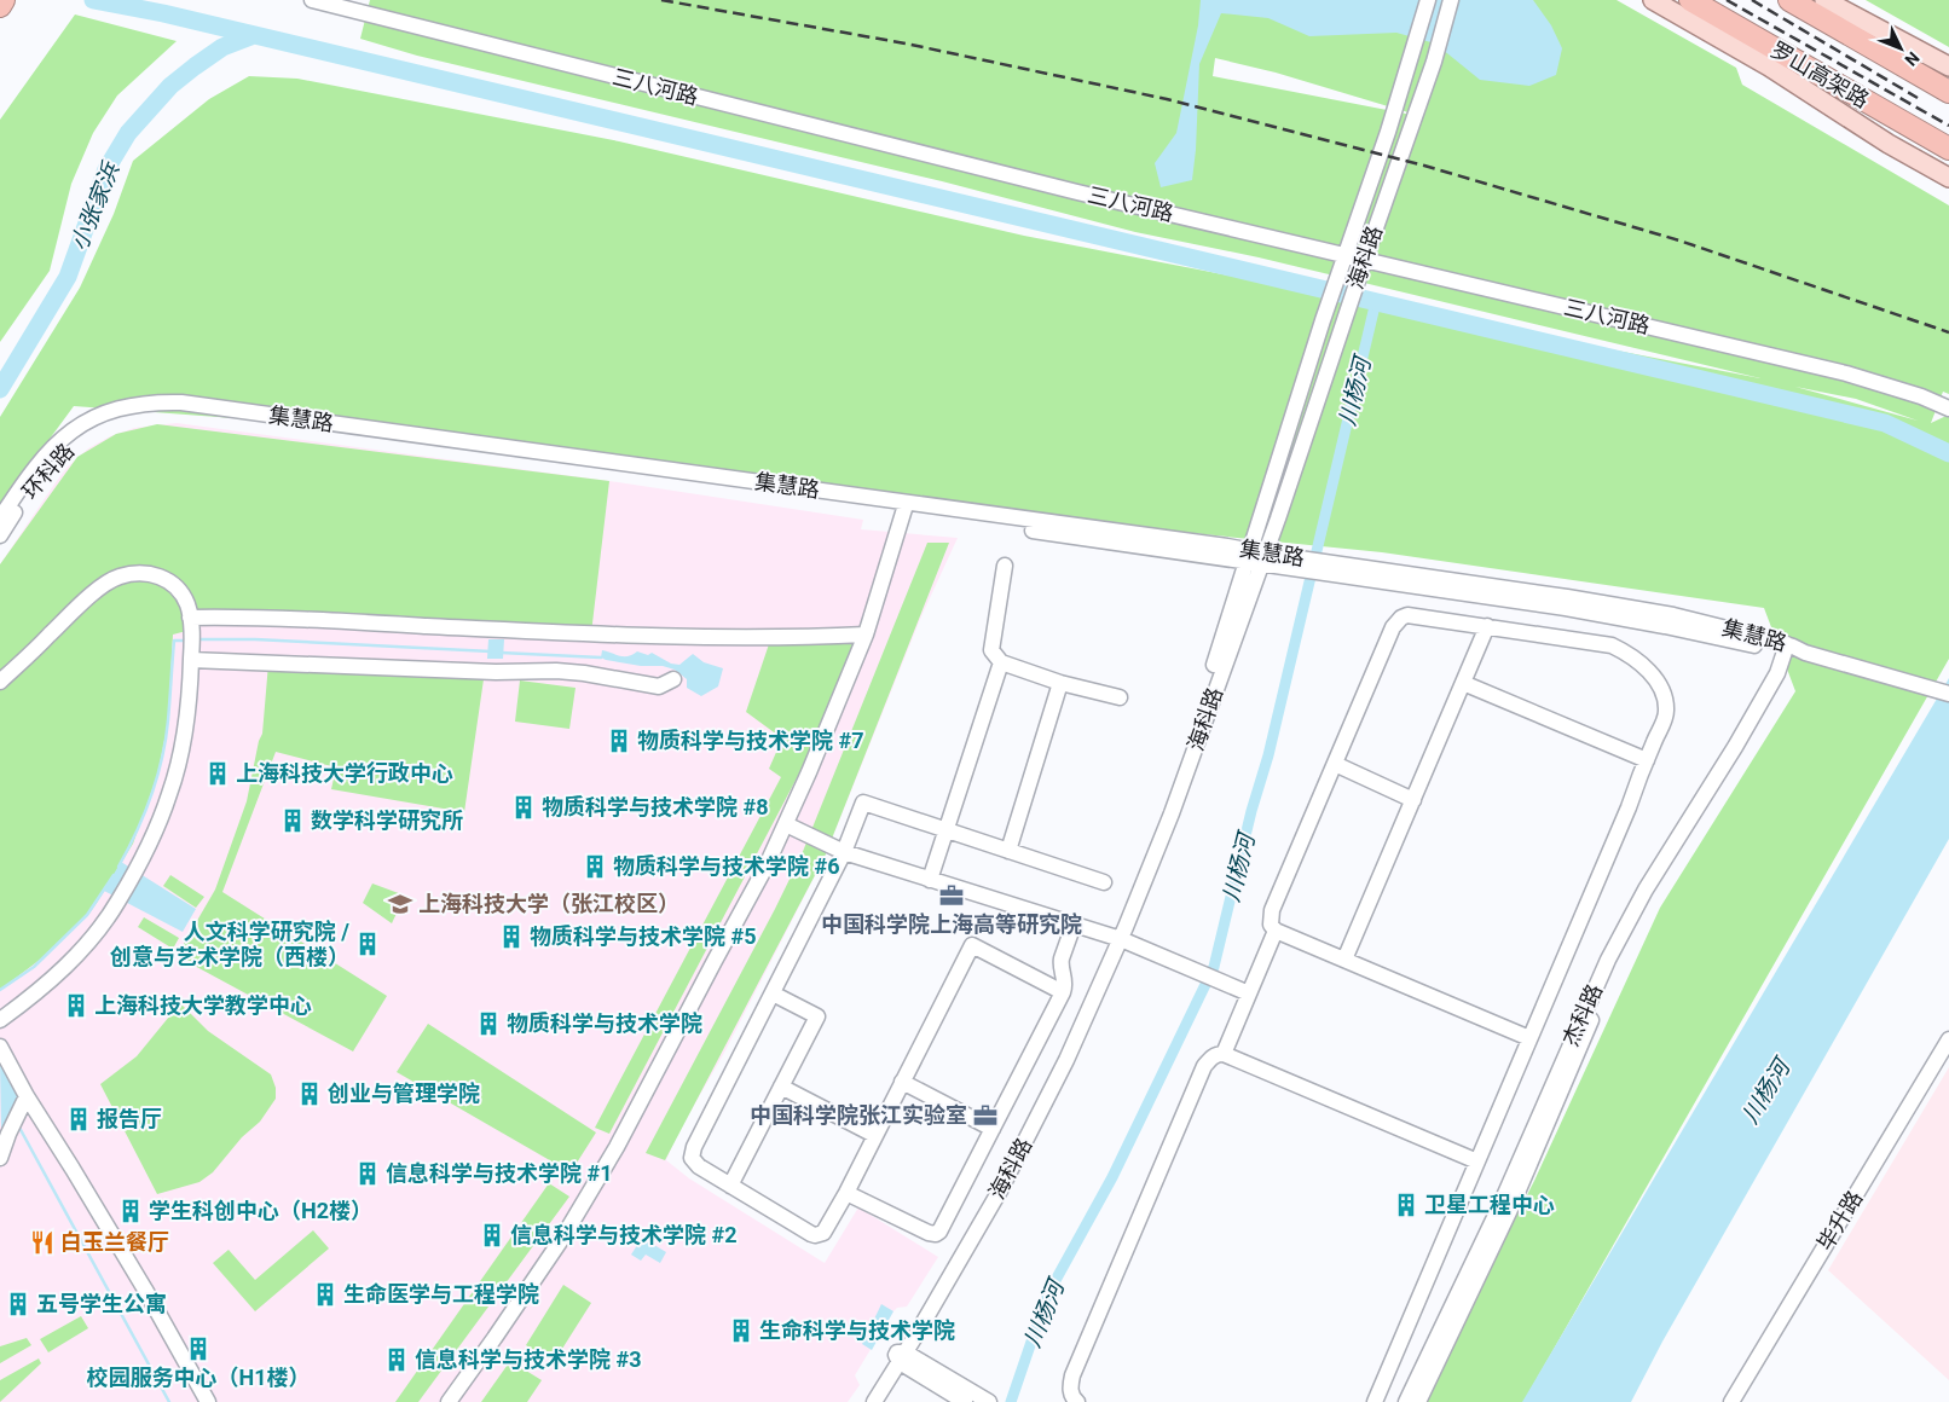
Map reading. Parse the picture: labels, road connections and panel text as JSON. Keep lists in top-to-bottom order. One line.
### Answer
{"streets":{"highway":["罗山高架路"],"street":["三八河路","海科路","集慧路","环科路","杰科路","毕升路"]},"crossings":[["三八河路","海科路"],["海科路","集慧路"],["集慧路","环科路"],["集慧路","杰科路"]],"water":["小张家浜","川杨河"],"places":{"building":["物质科学与技术学院 #7","上海科技大学行政中心","物质科学与技术学院 #8","数学科学研究所","物质科学与技术学院 #6","物质科学与技术学院 #5","人文科学研究院 / 创意与艺术学院（西楼）","上海科技大学教学中心","物质科学与技术学院","创业与管理学院","报告厅","信息科学与技术学院 #1","卫星工程中心","学生科创中心（H2楼）","信息科学与技术学院 #2","生命医学与工程学院","五号学生公寓","生命科学与技术学院","校园服务中心（H1楼）","信息科学与技术学院 #3"],"office":["中国科学院上海高等研究院","中国科学院张江实验室"],"school or university":["上海科技大学（张江校区）"],"restaurant":["白玉兰餐厅"]},"north":"bottom right"}
